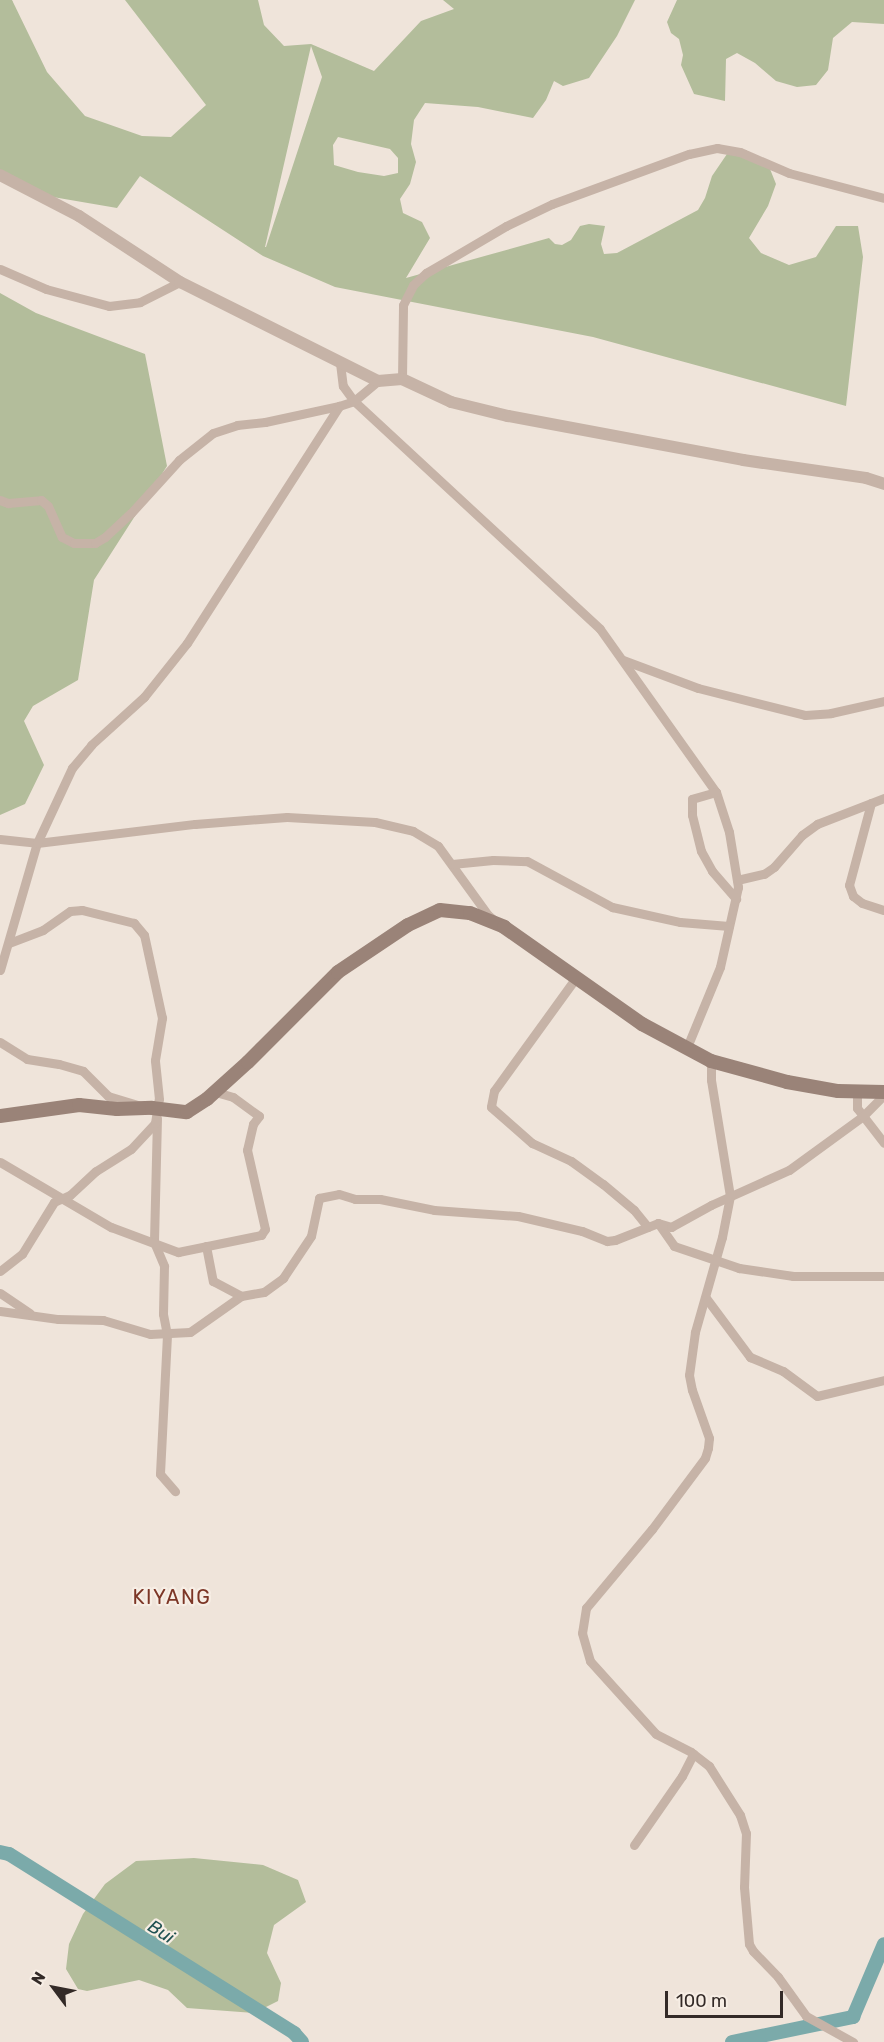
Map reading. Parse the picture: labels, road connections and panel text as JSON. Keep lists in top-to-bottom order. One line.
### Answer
{"districts":["KIYANG"],"water":["Bui"],"scale_bar":"100 m","north":"top left"}
